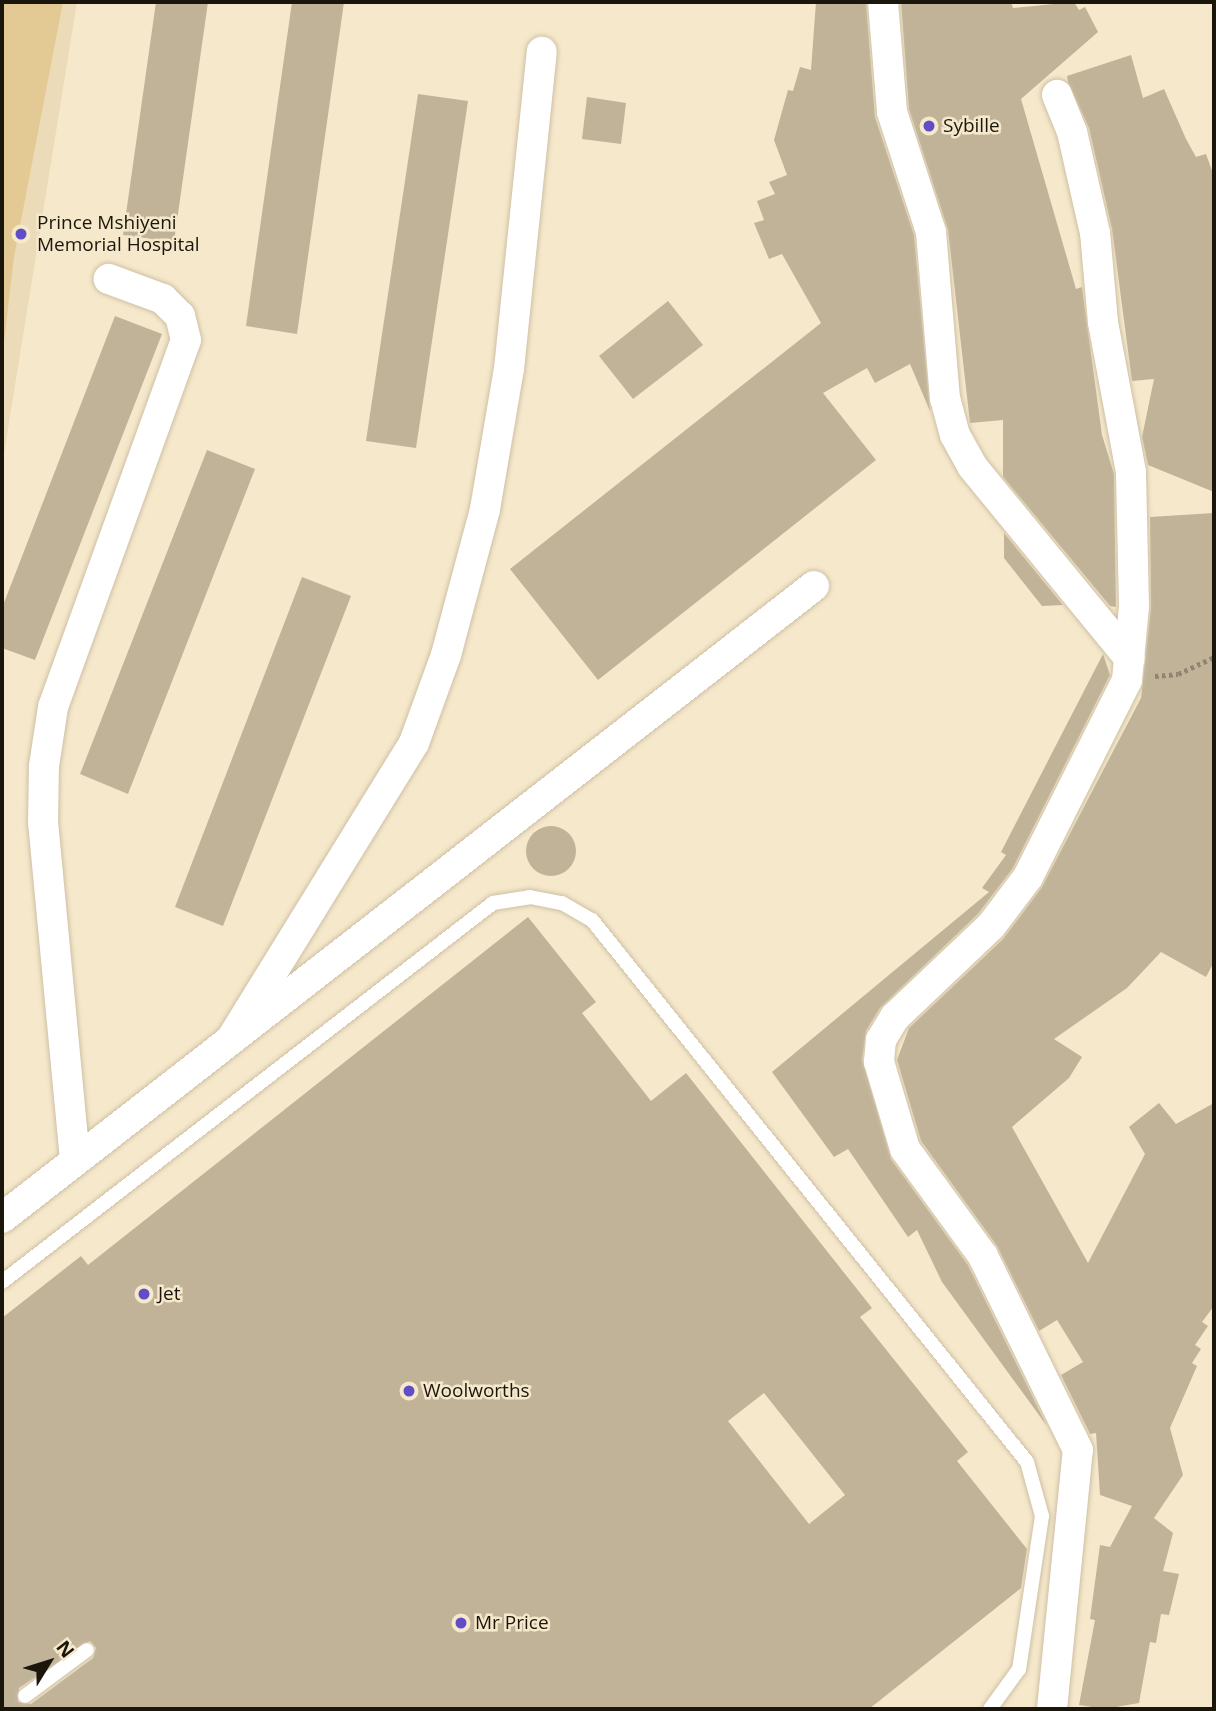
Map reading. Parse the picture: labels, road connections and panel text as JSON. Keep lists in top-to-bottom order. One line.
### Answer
{"places":["Sybille","Prince Mshiyeni Memorial Hospital","Jet","Woolworths","Mr Price"],"north":"top right"}
